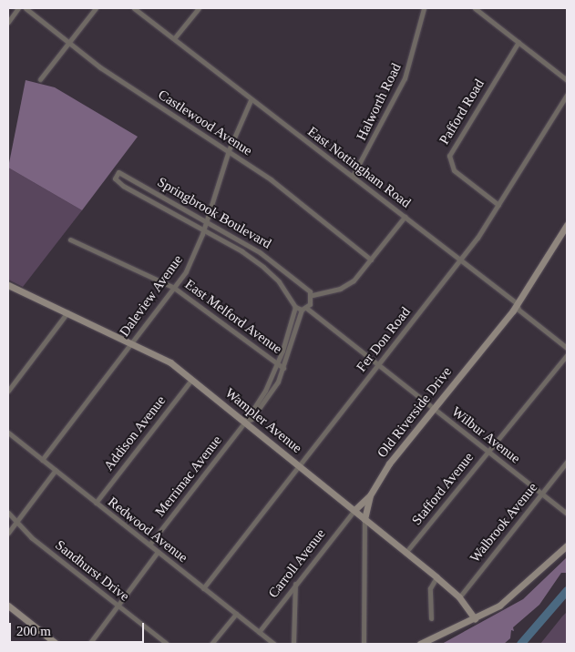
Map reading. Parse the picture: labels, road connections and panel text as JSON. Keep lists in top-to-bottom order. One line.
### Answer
{"streets":{"street":["Halworth Road","Pafford Road","Castlewood Avenue","East Nottingham Road","Springbrook Boulevard","Daleview Avenue","East Melford Avenue","Fer Don Road","Old Riverside Drive","Wampler Avenue","Addison Avenue","Wilbur Avenue","Merrimac Avenue","Stafford Avenue","Walbrook Avenue","Redwood Avenue","Carroll Avenue","Sandhurst Drive"]},"crossings":[["Halworth Road","East Nottingham Road"],["Pafford Road","Fer Don Road"],["Castlewood Avenue","Daleview Avenue"],["East Nottingham Road","Daleview Avenue"],["East Nottingham Road","Fer Don Road"],["East Nottingham Road","Old Riverside Drive"],["Springbrook Boulevard","Daleview Avenue"],["Springbrook Boulevard","Merrimac Avenue"],["Daleview Avenue","East Melford Avenue"],["Daleview Avenue","Wampler Avenue"],["Daleview Avenue","Redwood Avenue"],["East Melford Avenue","Merrimac Avenue"],["Fer Don Road","Wampler Avenue"],["Fer Don Road","Wilbur Avenue"],["Fer Don Road","Redwood Avenue"],["Old Riverside Drive","Wampler Avenue"],["Old Riverside Drive","Wilbur Avenue"],["Wampler Avenue","Addison Avenue"],["Wampler Avenue","Merrimac Avenue"],["Wampler Avenue","Stafford Avenue"],["Wampler Avenue","Walbrook Avenue"],["Wampler Avenue","Carroll Avenue"],["Addison Avenue","Redwood Avenue"],["Wilbur Avenue","Merrimac Avenue"],["Wilbur Avenue","Stafford Avenue"],["Wilbur Avenue","Walbrook Avenue"],["Merrimac Avenue","Redwood Avenue"],["Redwood Avenue","Carroll Avenue"]],"scale_bar":"200 m"}
